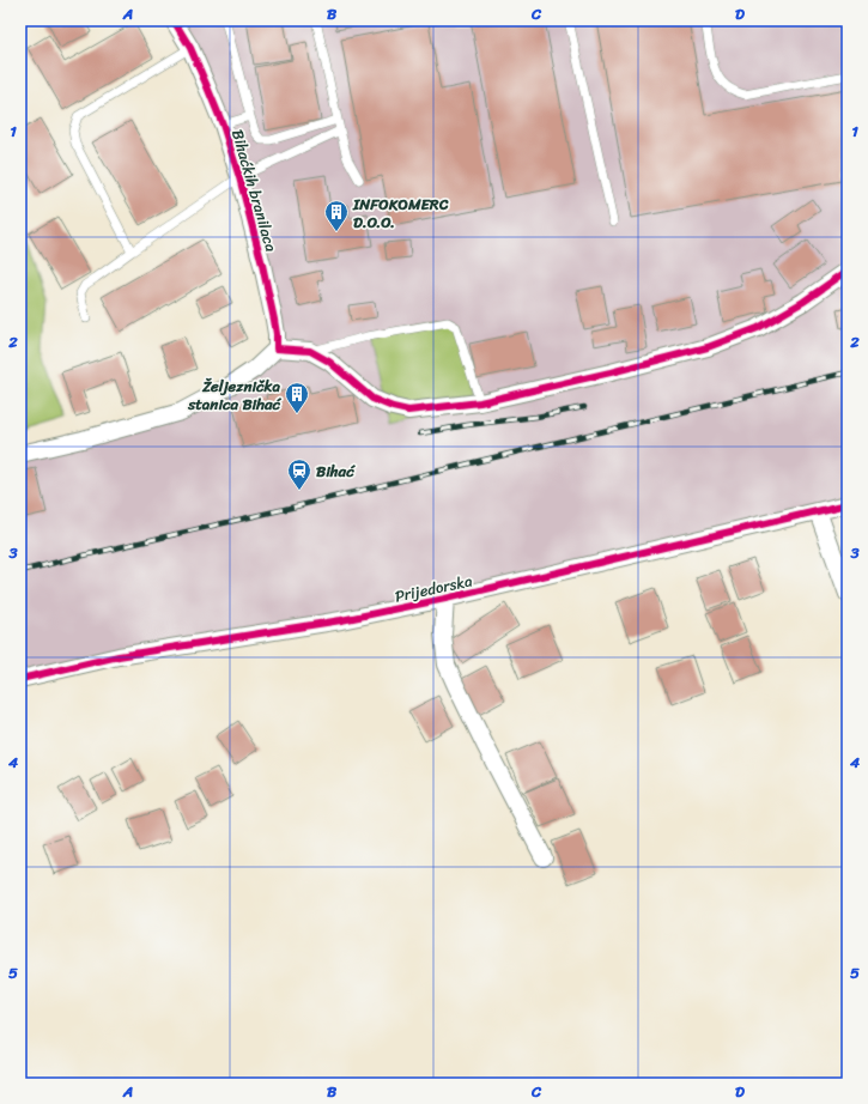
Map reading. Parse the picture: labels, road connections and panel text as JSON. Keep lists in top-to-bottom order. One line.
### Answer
{"streets":{"street":["Bihaćkih branilaca","Prijedorska"]},"places":{"building":["INFOKOMERC D.O.O.","Željeznička stanica Bihać"],"station":["Bihać"]},"grid":{"columns":["A","B","C","D"],"rows":["1","2","3","4","5"]}}
